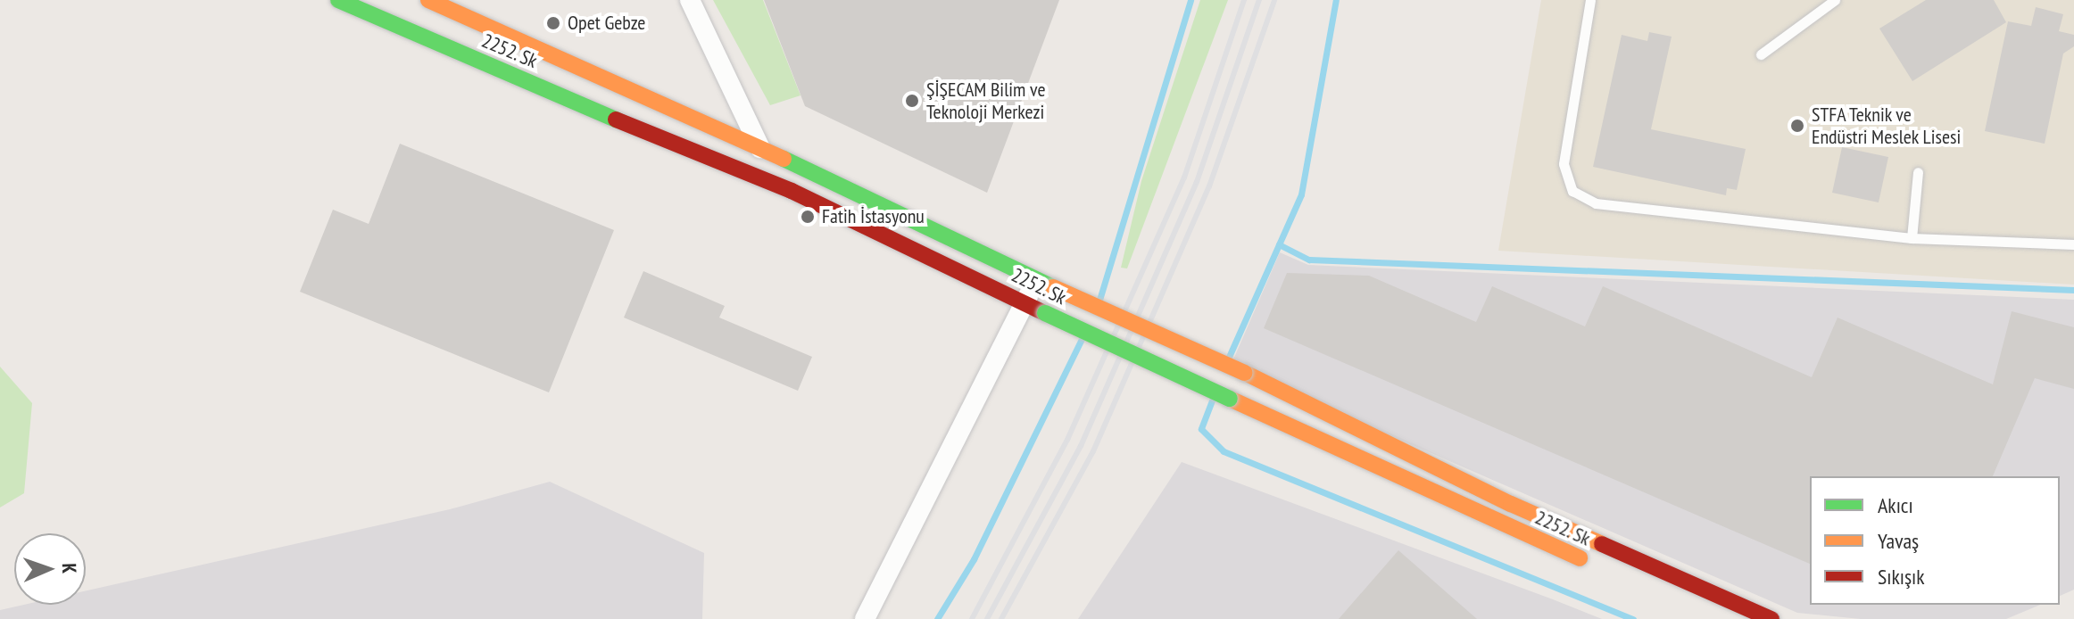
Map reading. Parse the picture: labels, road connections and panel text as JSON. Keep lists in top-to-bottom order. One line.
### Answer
{"streets":{"main road":["2252. Sk"]},"places":["Opet Gebze","ŞİŞECAM Bilim ve Teknoloji Merkezi","STFA Teknik ve Endüstri Meslek Lisesi","Fatih İstasyonu"],"legend":["Akıcı","Yavaş","Sıkışık"],"north":"right"}
